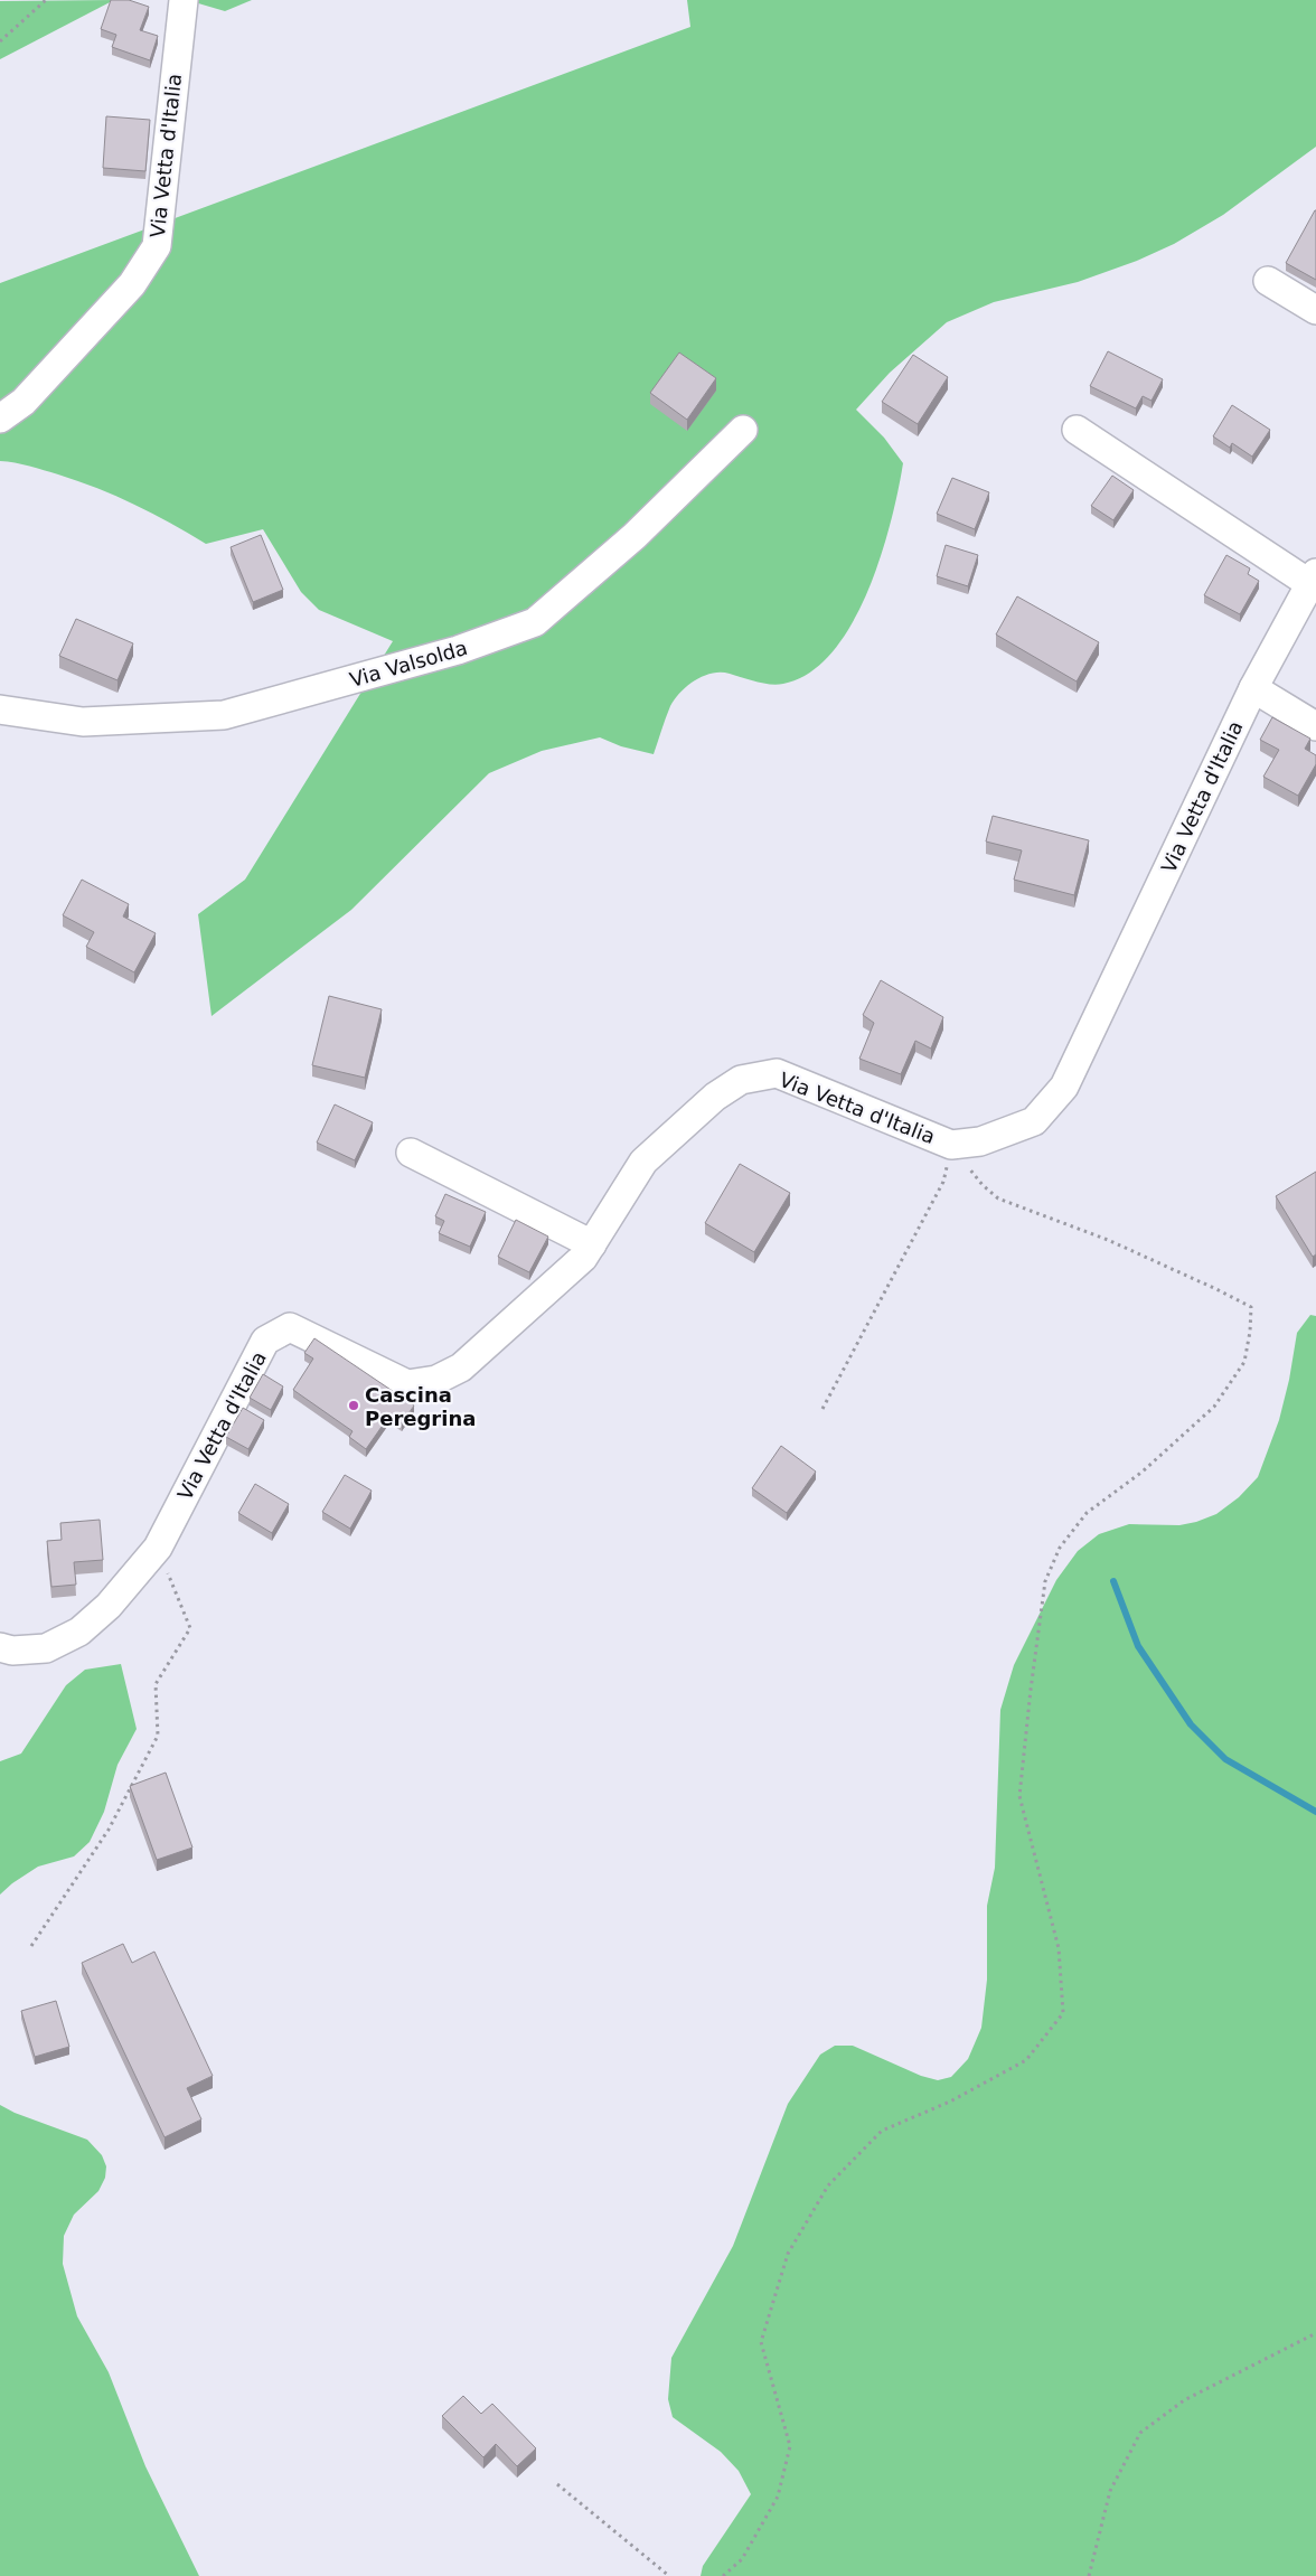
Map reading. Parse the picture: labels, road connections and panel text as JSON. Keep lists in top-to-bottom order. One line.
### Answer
{"streets":{"street":["Via Vetta d'Italia","Via Valsolda"]},"places":["Cascina Peregrina"]}
